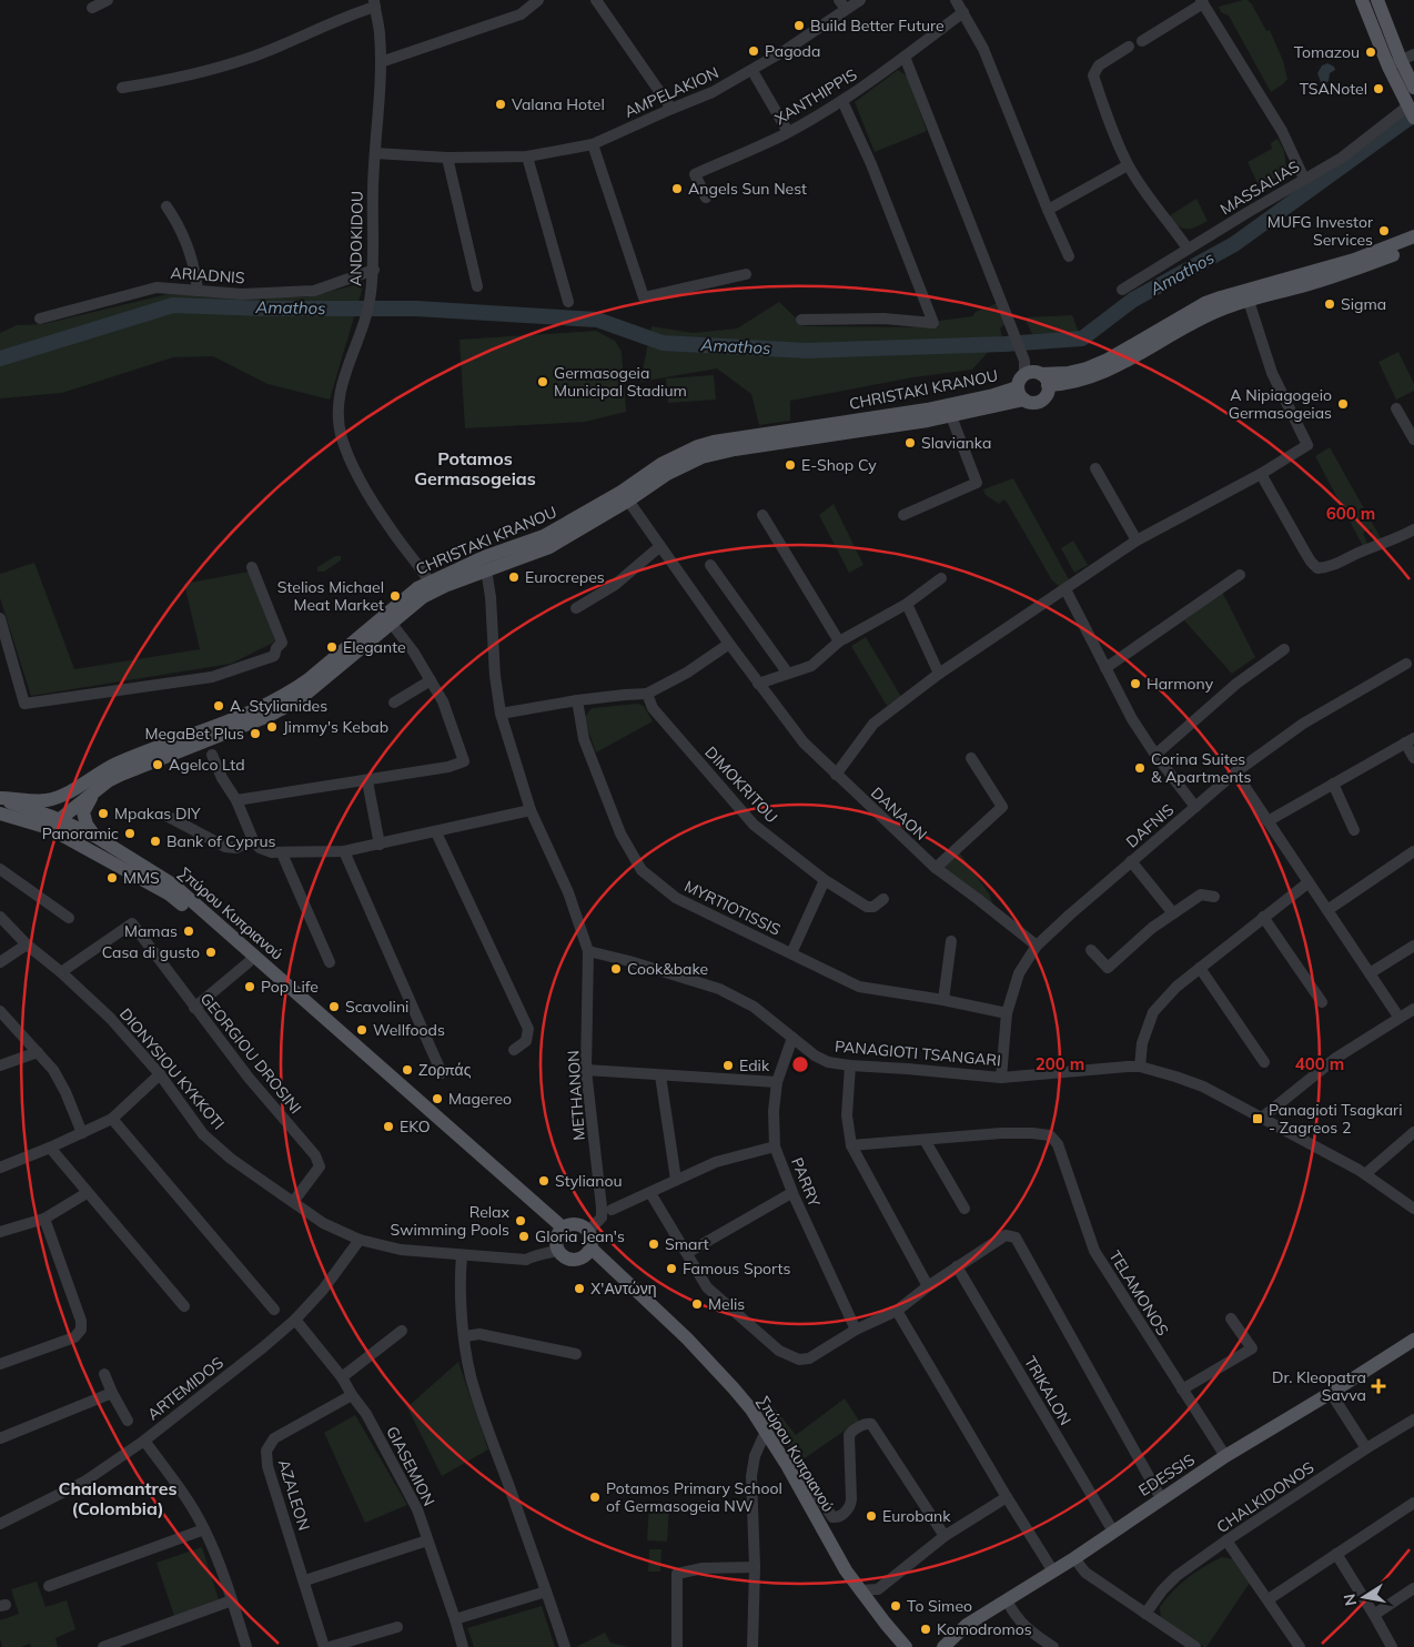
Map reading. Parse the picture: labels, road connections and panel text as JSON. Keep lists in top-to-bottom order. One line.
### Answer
{"streets":{"main road":["CHRISTAKI KRANOU","Σπύρου Κυπριανού","EDESSIS"],"street":["AMPELAKION","XANTHIPPIS","MASSALIAS","ANDOKIDOU","ARIADNIS","DIMOKRITOU","DANAON","DAFNIS","MYRTIOTISSIS","GEORGIOU DROSINI","PANAGIOTI TSANGARI","DIONYSIOU KYKKOTI","METHANON","PARRY","TELAMONOS","ARTEMIDOS","TRIKALON","GIASEMION","AZALEON","CHALKIDONOS"]},"crossings":[["AMPELAKION","ANDOKIDOU"],["ANDOKIDOU","ARIADNIS"],["ANDOKIDOU","CHRISTAKI KRANOU"],["CHRISTAKI KRANOU","DANAON"],["CHRISTAKI KRANOU","Σπύρου Κυπριανού"],["DANAON","DAFNIS"],["DAFNIS","MYRTIOTISSIS"],["DAFNIS","PANAGIOTI TSANGARI"],["Σπύρου Κυπριανού","DIONYSIOU KYKKOTI"],["Σπύρου Κυπριανού","METHANON"],["GEORGIOU DROSINI","DIONYSIOU KYKKOTI"],["PANAGIOTI TSANGARI","METHANON"],["PANAGIOTI TSANGARI","PARRY"],["DIONYSIOU KYKKOTI","METHANON"],["DIONYSIOU KYKKOTI","ARTEMIDOS"],["TELAMONOS","EDESSIS"],["ARTEMIDOS","GIASEMION"],["TRIKALON","EDESSIS"],["GIASEMION","AZALEON"]],"districts":["Potamos Germasogeias","Chalomantres (Colombia)"],"water":["Amathos"],"places":{"other":["Build Better Future","Pagoda","Tomazou","TSANotel","Valana Hotel","Angels Sun Nest","MUFG Investor Services","Sigma","Germasogeia Municipal Stadium","A Nipiagogeio Germasogeias","Slavianka","E-Shop Cy","Eurocrepes","Stelios Michael Meat Market","Elegante","Harmony","A. Stylianides","Jimmy's Kebab","MegaBet Plus","Agelco Ltd","Corina Suites & Apartments","Mpakas DIY","Panoramic","Bank of Cyprus","MMS","Mamas","Casa di gusto","Cook&bake","Pop Life","Scavolini","Wellfoods","Edik","Ζορπάς","Magereo","EKO","Stylianou","Relax Swimming Pools","Gloria Jean's","Smart","Famous Sports","Χ'Αντώνη","Melis","Potamos Primary School of Germasogeia NW","Eurobank","To Simeo","Komodromos"],"transit":["Panagioti Tsagkari - Zagreos 2"],"health":["Dr. Kleopatra Savva"]},"north":"left","rings":["600 m","200 m","400 m"]}
